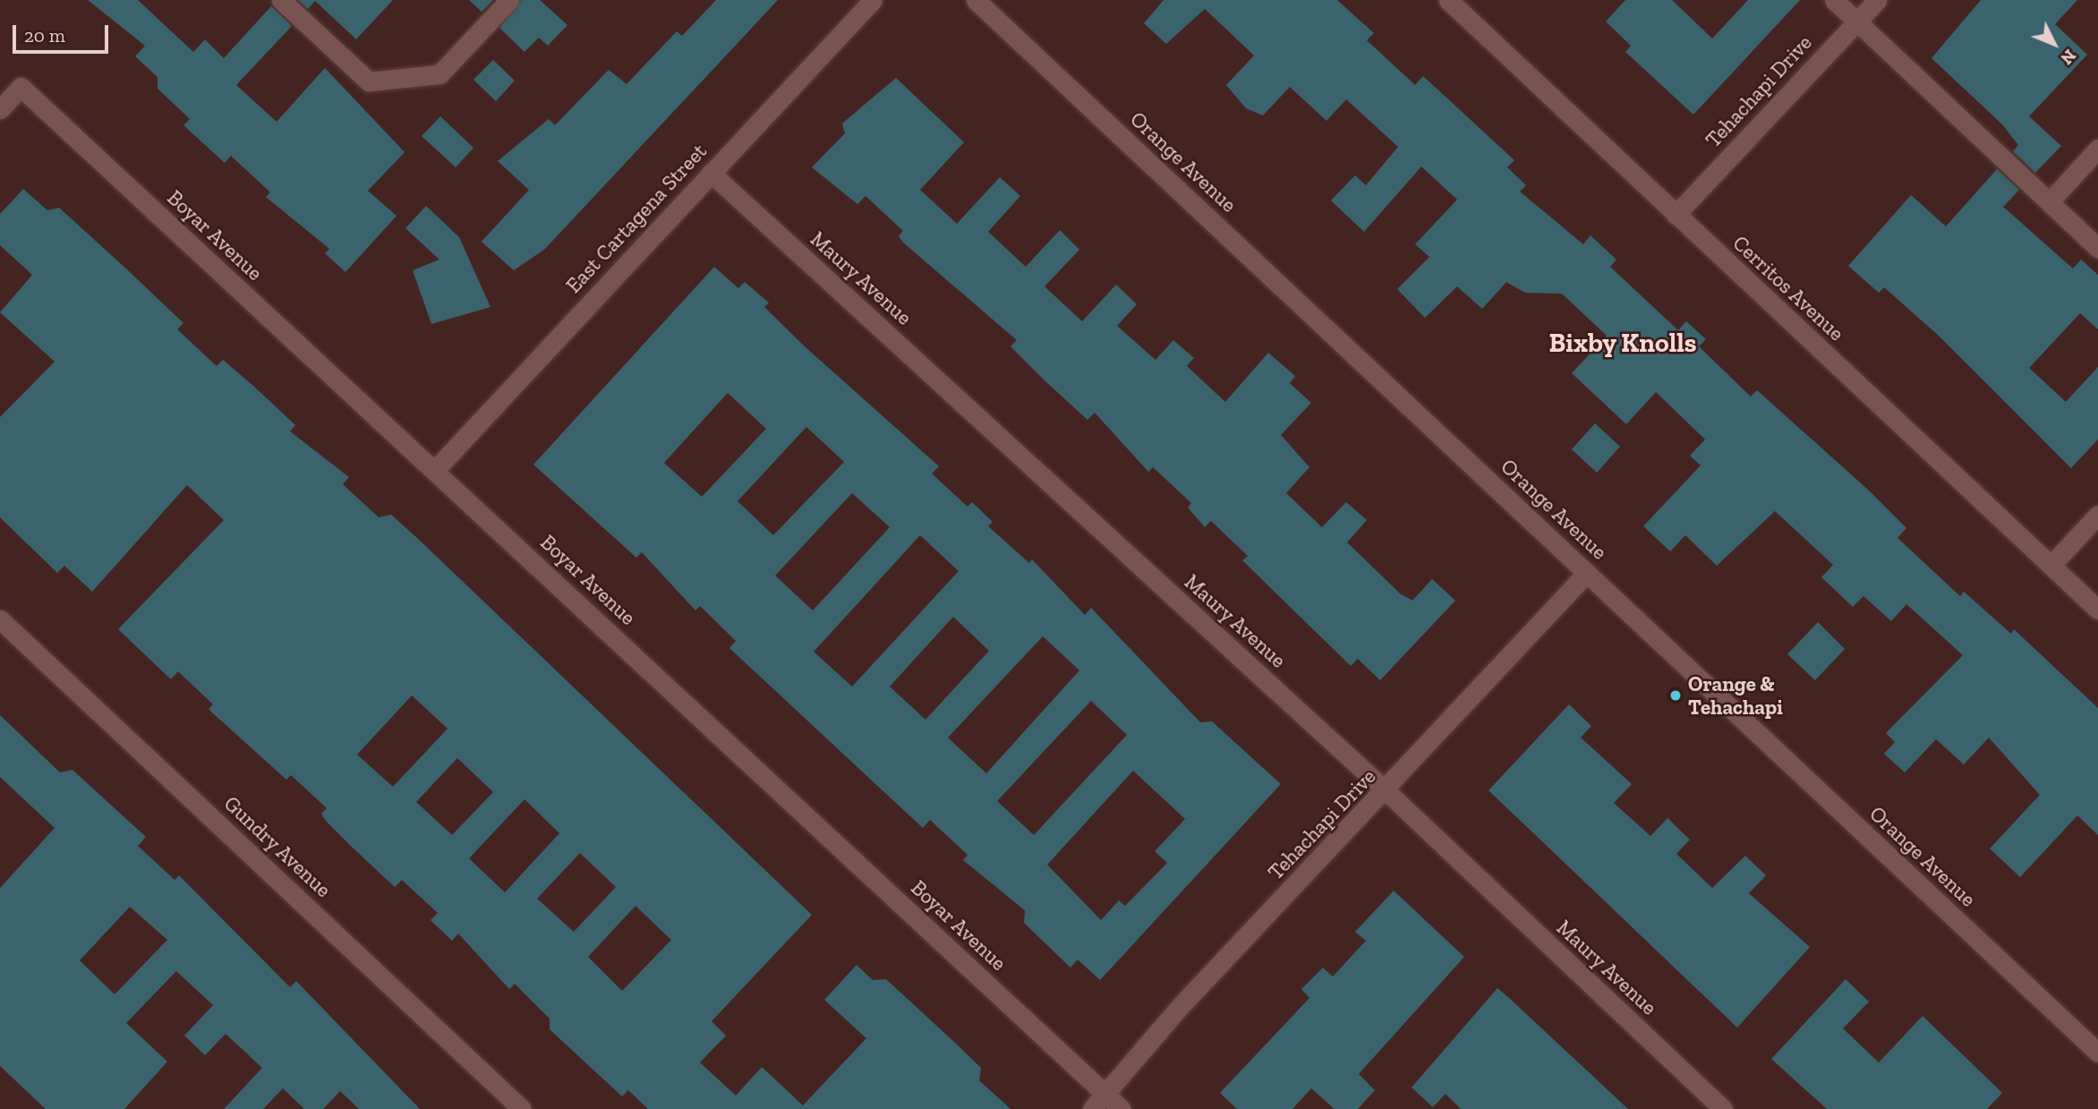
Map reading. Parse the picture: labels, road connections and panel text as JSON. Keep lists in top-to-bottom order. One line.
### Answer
{"streets":{"street":["Tehachapi Drive","Orange Avenue","East Cartagena Street","Boyar Avenue","Maury Avenue","Cerritos Avenue","Gundry Avenue"]},"crossings":[["Tehachapi Drive","Orange Avenue"],["Tehachapi Drive","Boyar Avenue"],["Tehachapi Drive","Maury Avenue"],["Tehachapi Drive","Cerritos Avenue"],["East Cartagena Street","Boyar Avenue"],["East Cartagena Street","Maury Avenue"]],"districts":["Bixby Knolls"],"places":["Orange & Tehachapi"],"scale_bar":"20 m","north":"bottom right"}
